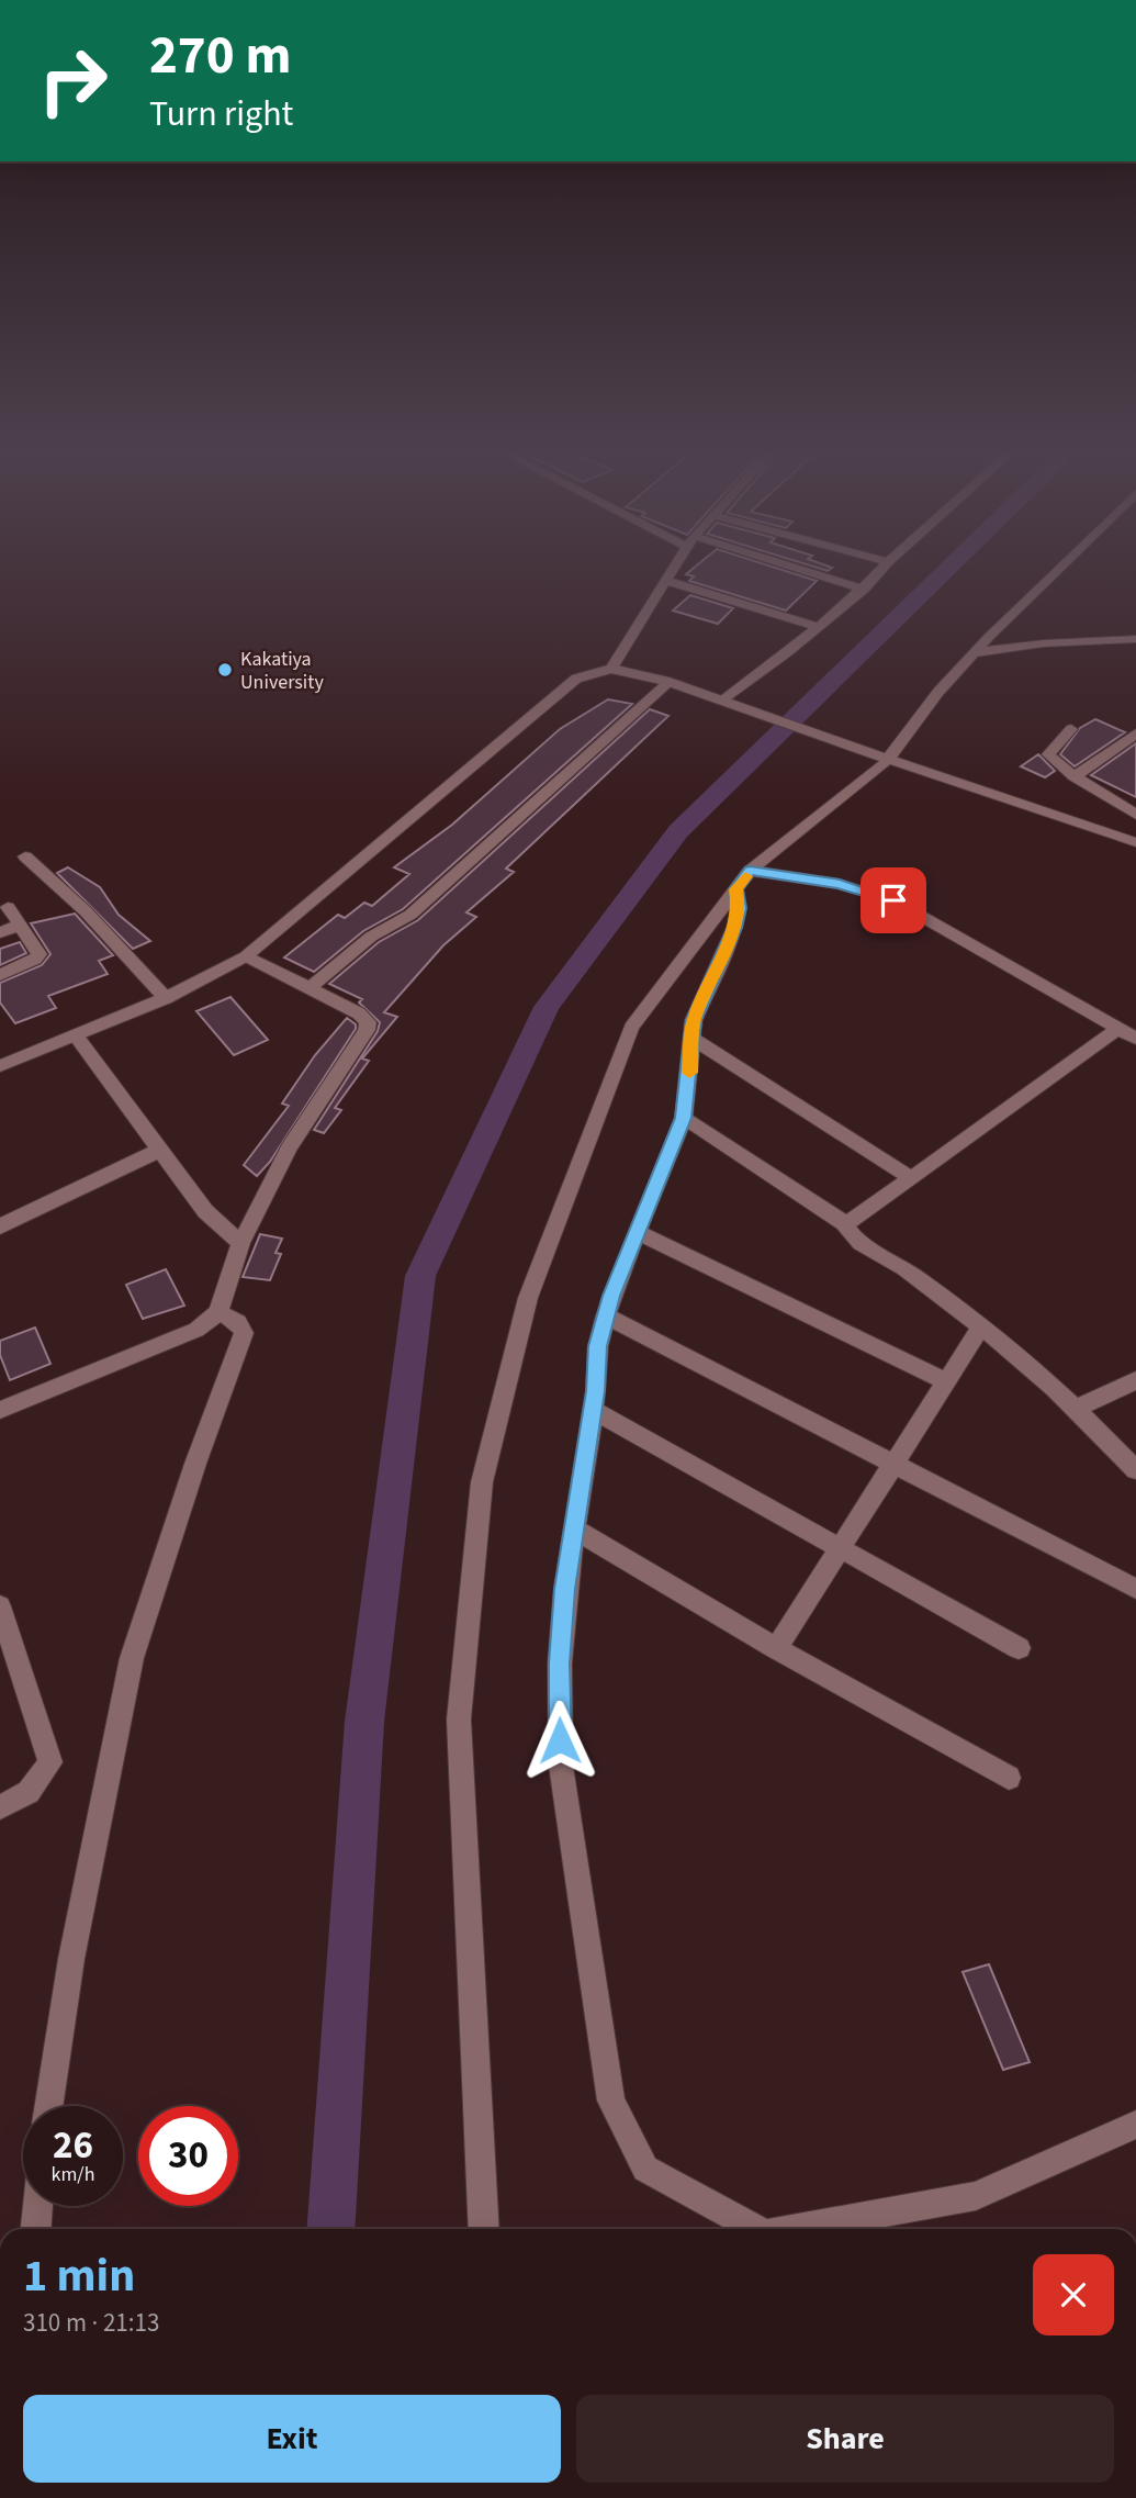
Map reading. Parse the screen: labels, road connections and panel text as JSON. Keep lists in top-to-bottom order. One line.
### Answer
{"places":["Kakatiya University"],"page":{"turn":["270 m","Turn right"],"speed":"26 km/h","limit":"30","heading":["1 min","310 m · 21:13"],"buttons":["Exit","Share"]}}
